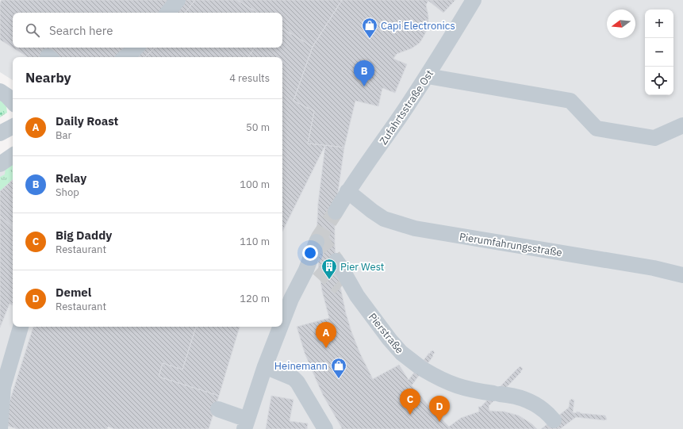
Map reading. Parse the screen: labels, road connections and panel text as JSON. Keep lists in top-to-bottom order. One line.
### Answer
{"streets":{"street":["Zufahrtsstraße Ost","Pierumfahrungsstraße","Pierstraße"]},"crossings":[["Zufahrtsstraße Ost","Pierumfahrungsstraße"]],"places":{"shop":["Capi Electronics","Heinemann"],"building":["Pier West"]},"north":"left","page":{"map_buttons":["+","−"],"search":"Search here","heading":["Nearby","4 results"],"pins":["B","A","C","D"],"list":[{"mark":"A","name":"Daily Roast","note":"Bar","value":"50 m"},{"mark":"B","name":"Relay","note":"Shop","value":"100 m"},{"mark":"C","name":"Big Daddy","note":"Restaurant","value":"110 m"},{"mark":"D","name":"Demel","note":"Restaurant","value":"120 m"}]}}
